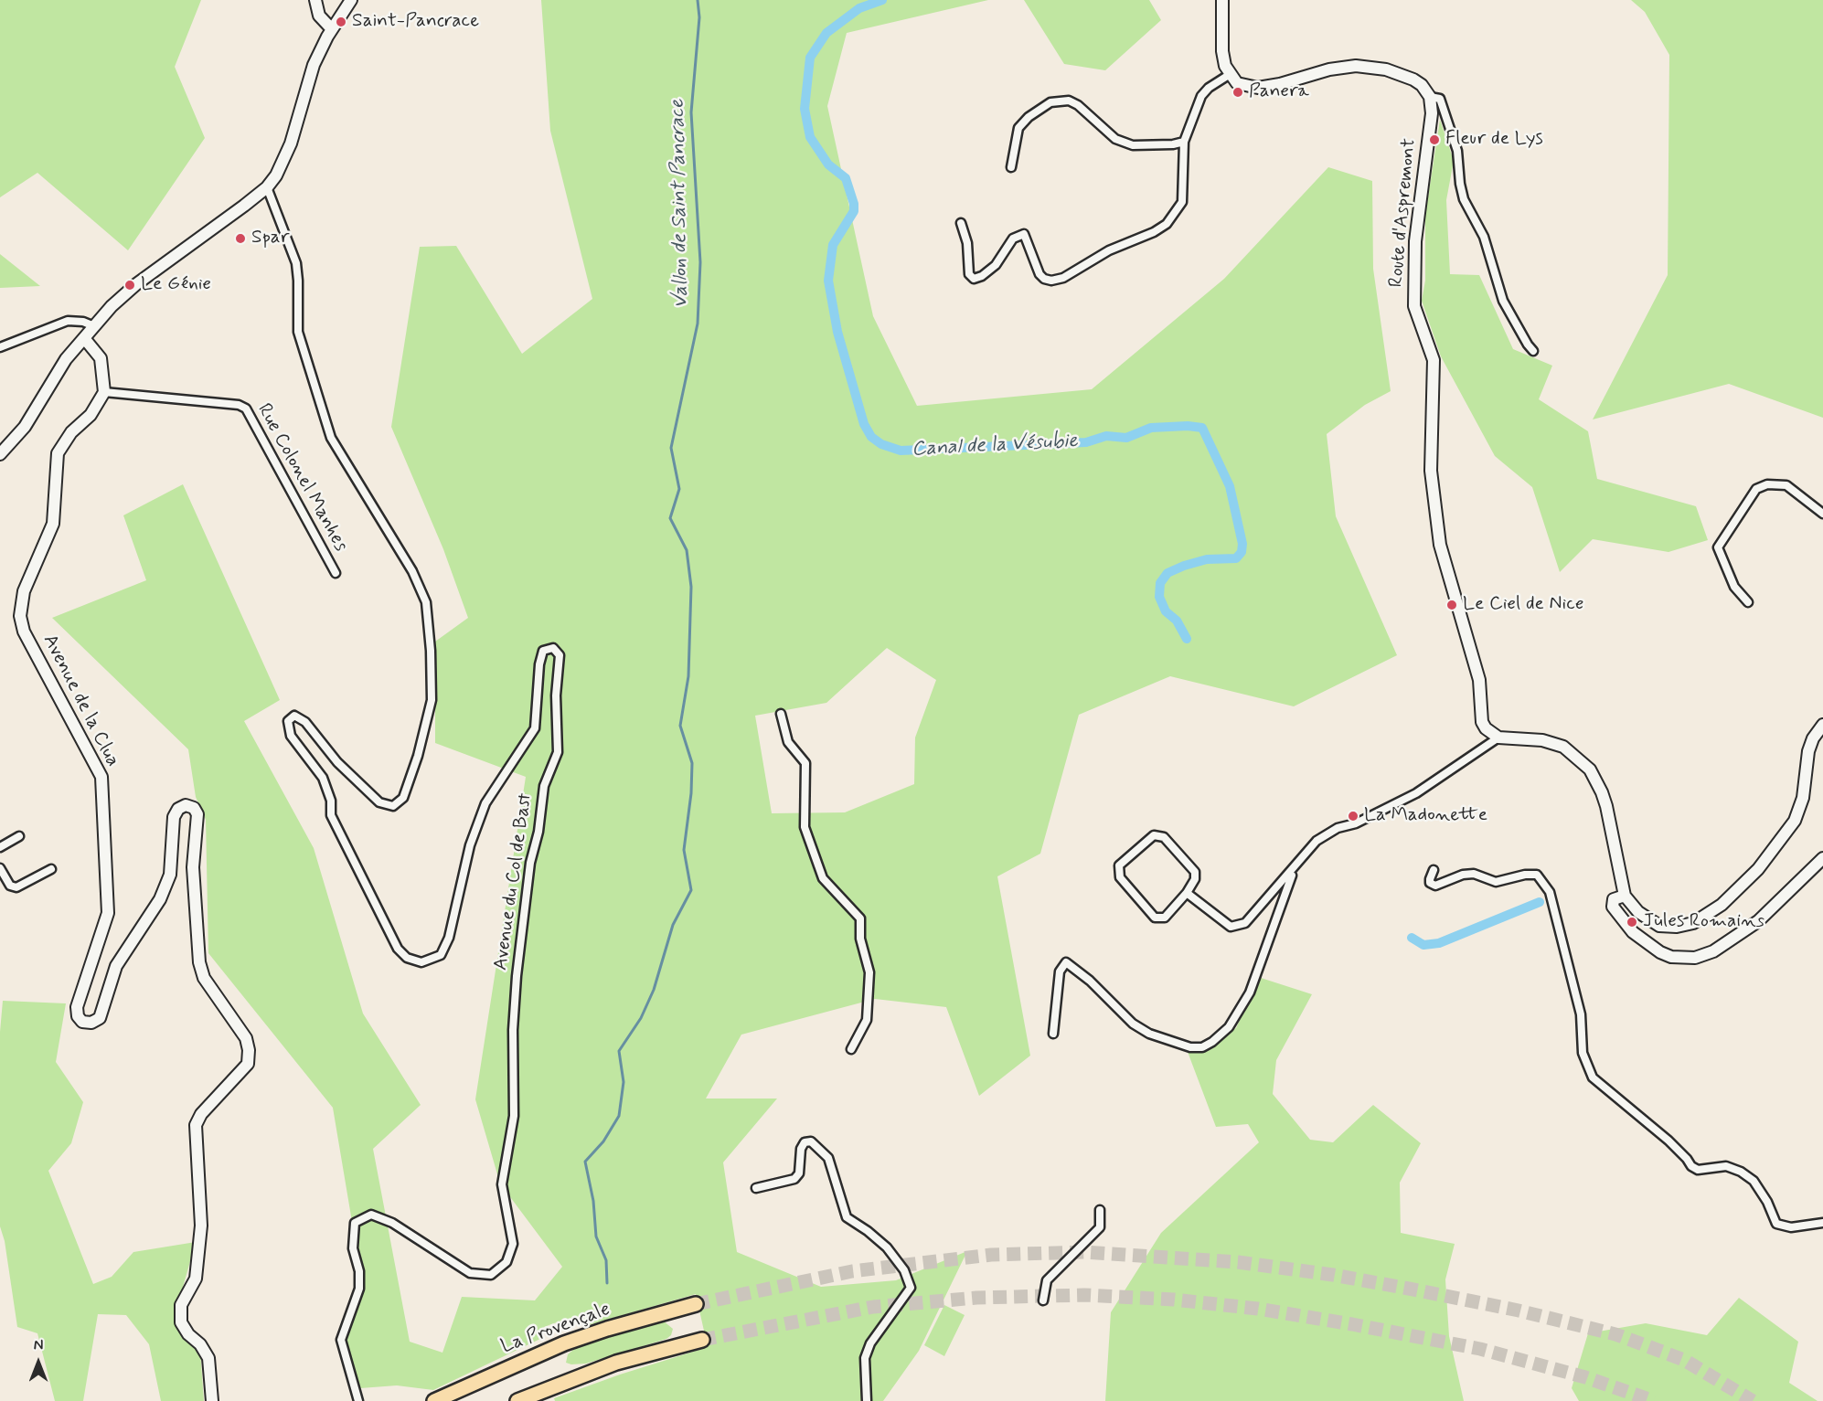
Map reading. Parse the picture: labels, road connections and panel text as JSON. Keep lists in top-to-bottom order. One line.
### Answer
{"streets":{"highway":["La Provençale"],"street":["Route d'Aspremont","Rue Colonel Manhes","Avenue de la Clua","Avenue du Col de Bast"]},"crossings":[["Rue Colonel Manhes","Avenue de la Clua"]],"water":["Vallon de Saint Pancrace","Canal de la Vésubie"],"places":["Saint-Pancrace","Panera","Fleur de Lys","Spar","Le Génie","Le Ciel de Nice","La Madonette","Jules Romains"],"north":"top"}
